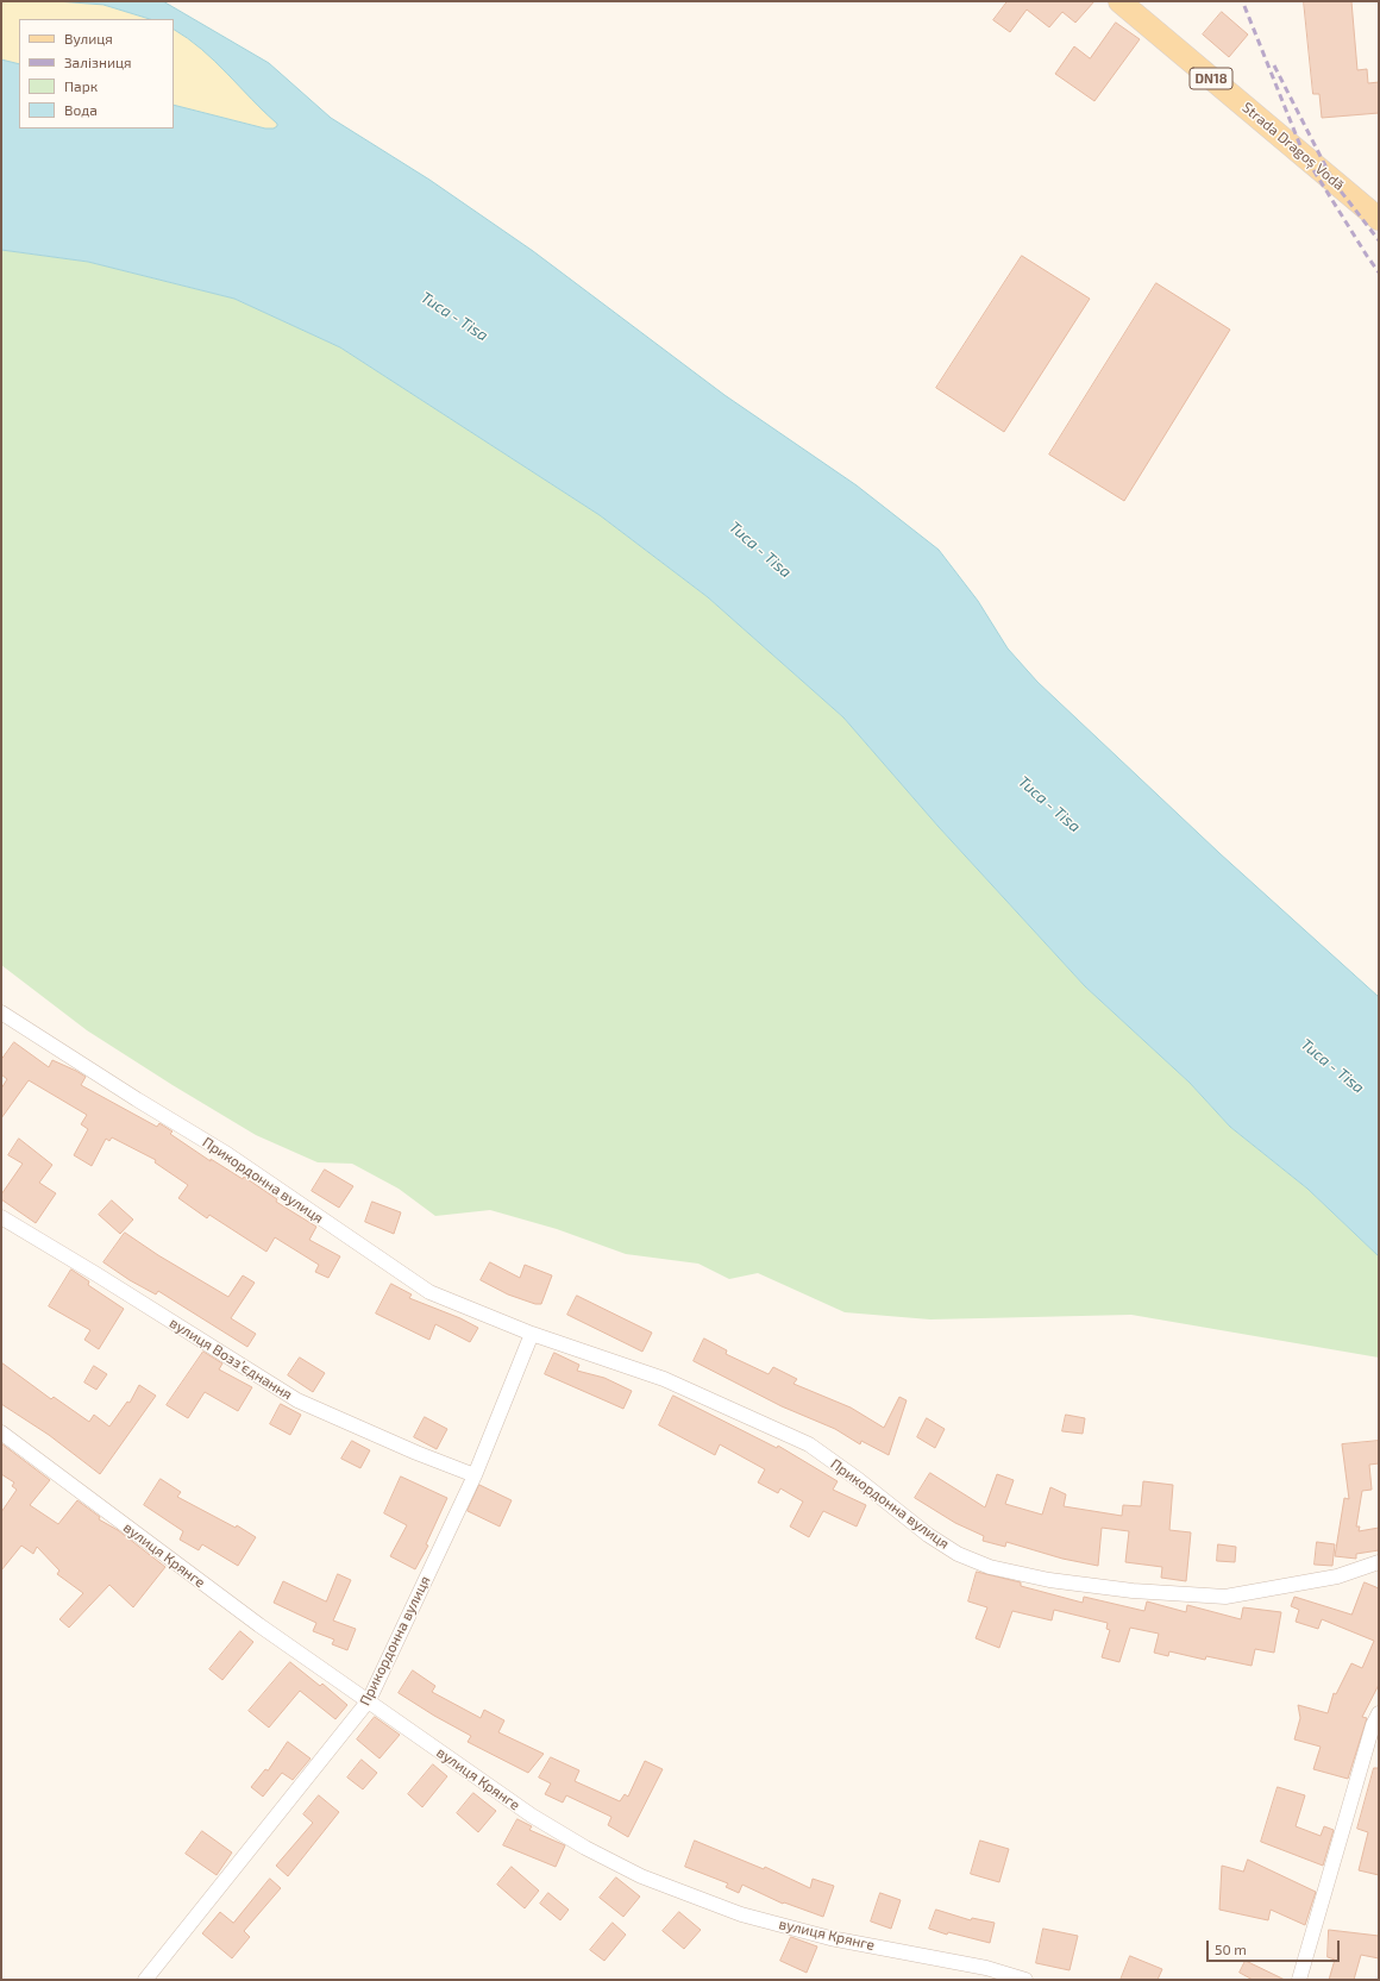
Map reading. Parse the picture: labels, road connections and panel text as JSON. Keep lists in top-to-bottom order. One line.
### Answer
{"streets":{"main road":["DN18","Strada Dragoș Vodă"],"street":["Прикордонна вулиця","вулиця Воззʼєднання","вулиця Крянге"]},"crossings":[["Прикордонна вулиця","вулиця Воззʼєднання"],["Прикордонна вулиця","вулиця Крянге"]],"water":["Тиса - Tisa"],"legend":["Вулиця","Залізниця","Парк","Вода"],"scale_bar":"50 m"}
